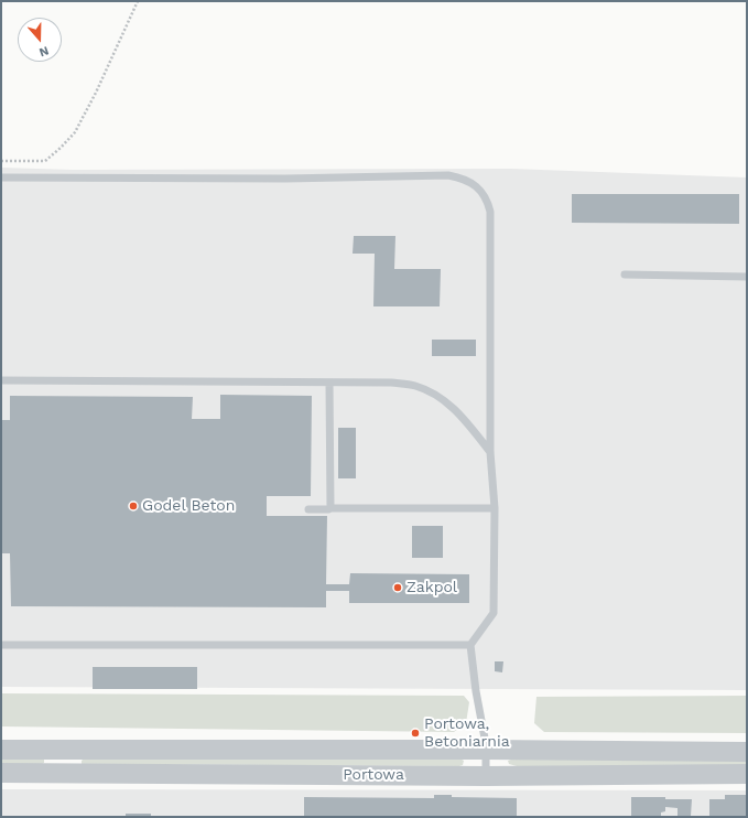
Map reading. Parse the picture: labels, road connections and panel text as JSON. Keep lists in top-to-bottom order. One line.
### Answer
{"streets":{"street":["Portowa"]},"places":["Godel Beton","Zakpol","Portowa, Betoniarnia"],"north":"bottom"}
